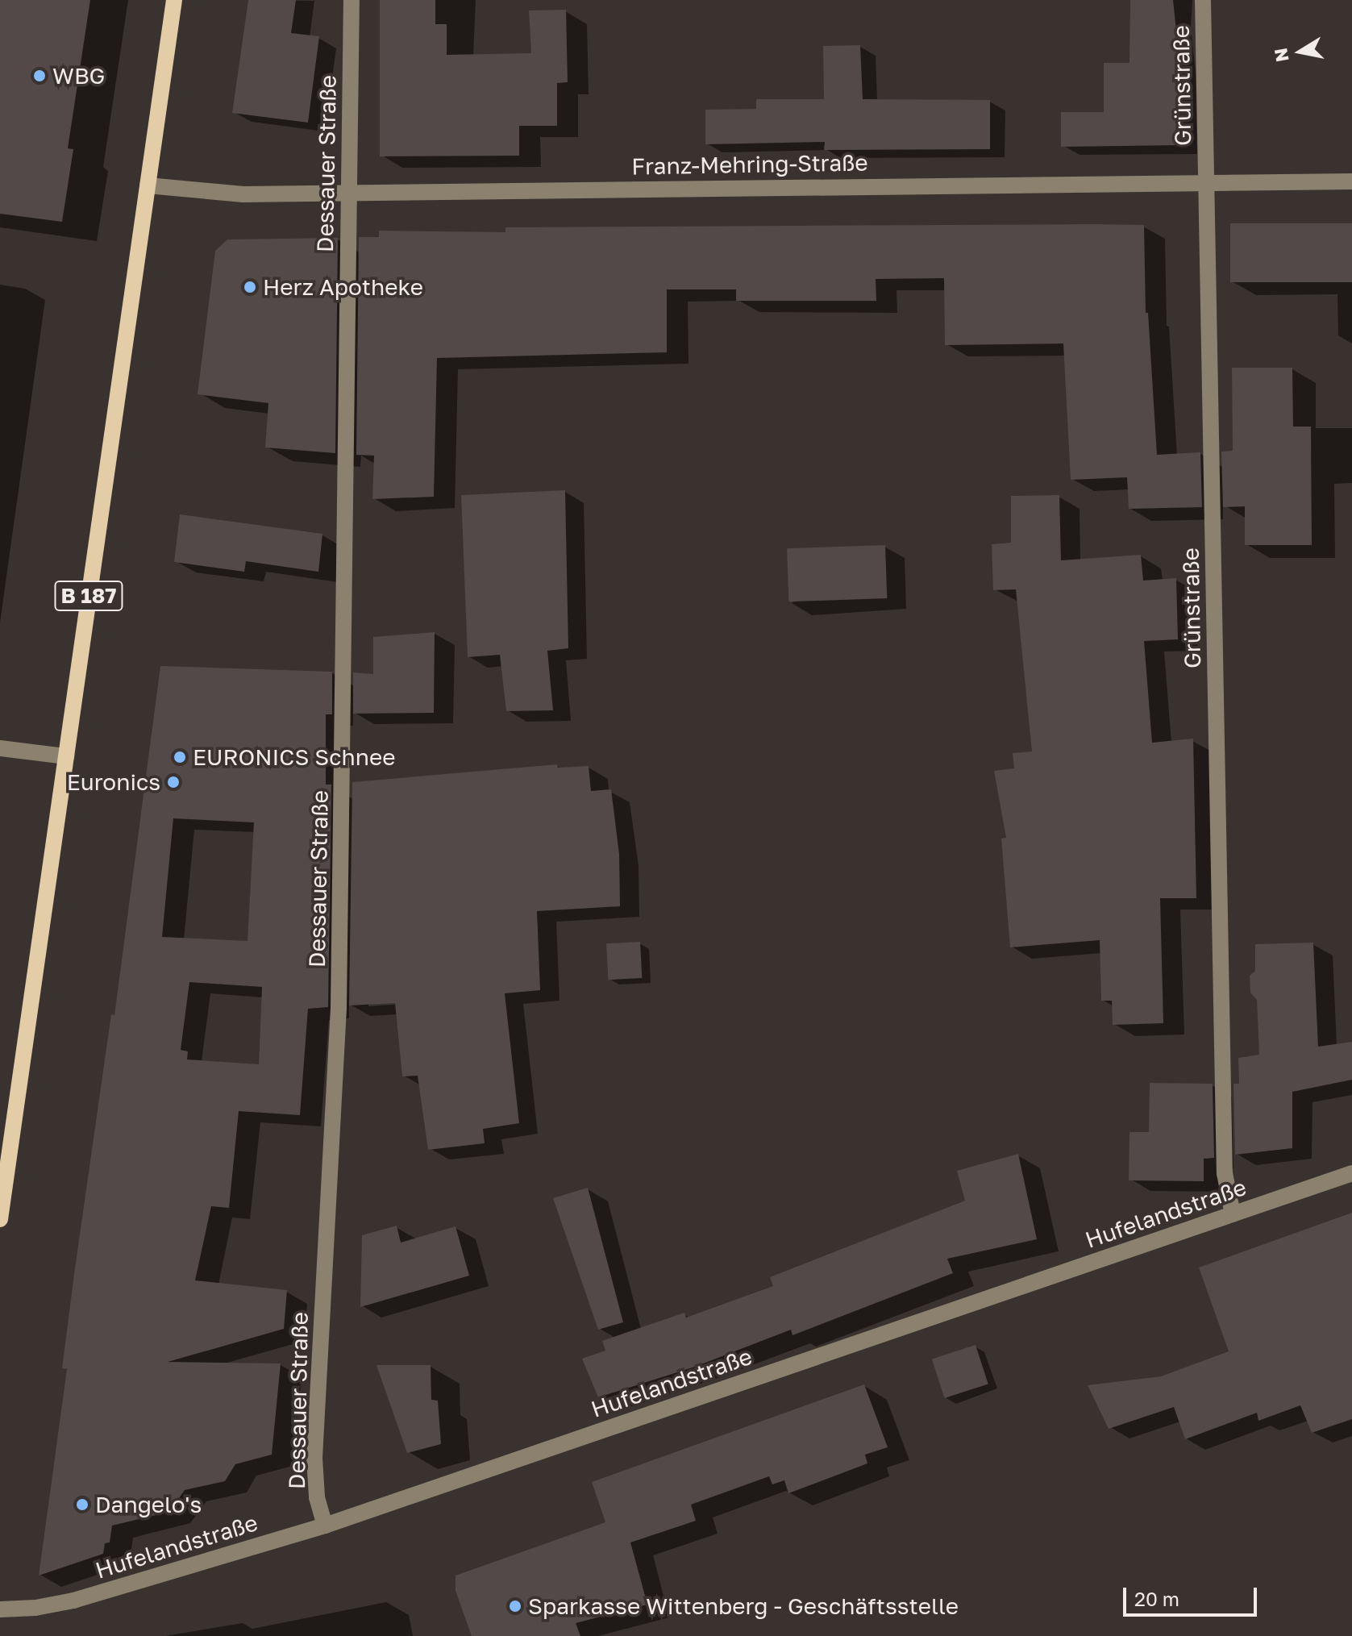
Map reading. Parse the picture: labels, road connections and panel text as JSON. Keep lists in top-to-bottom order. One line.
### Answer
{"streets":{"main road":["B 187"],"street":["Grünstraße","Dessauer Straße","Franz-Mehring-Straße","Hufelandstraße"]},"crossings":[["Grünstraße","Franz-Mehring-Straße"],["Grünstraße","Hufelandstraße"],["Dessauer Straße","Franz-Mehring-Straße"],["Dessauer Straße","Hufelandstraße"],["Franz-Mehring-Straße","B 187"]],"places":["WBG","Herz Apotheke","EURONICS Schnee","Euronics","Dangelo's","Sparkasse Wittenberg - Geschäftsstelle"],"scale_bar":"20 m","north":"left"}
